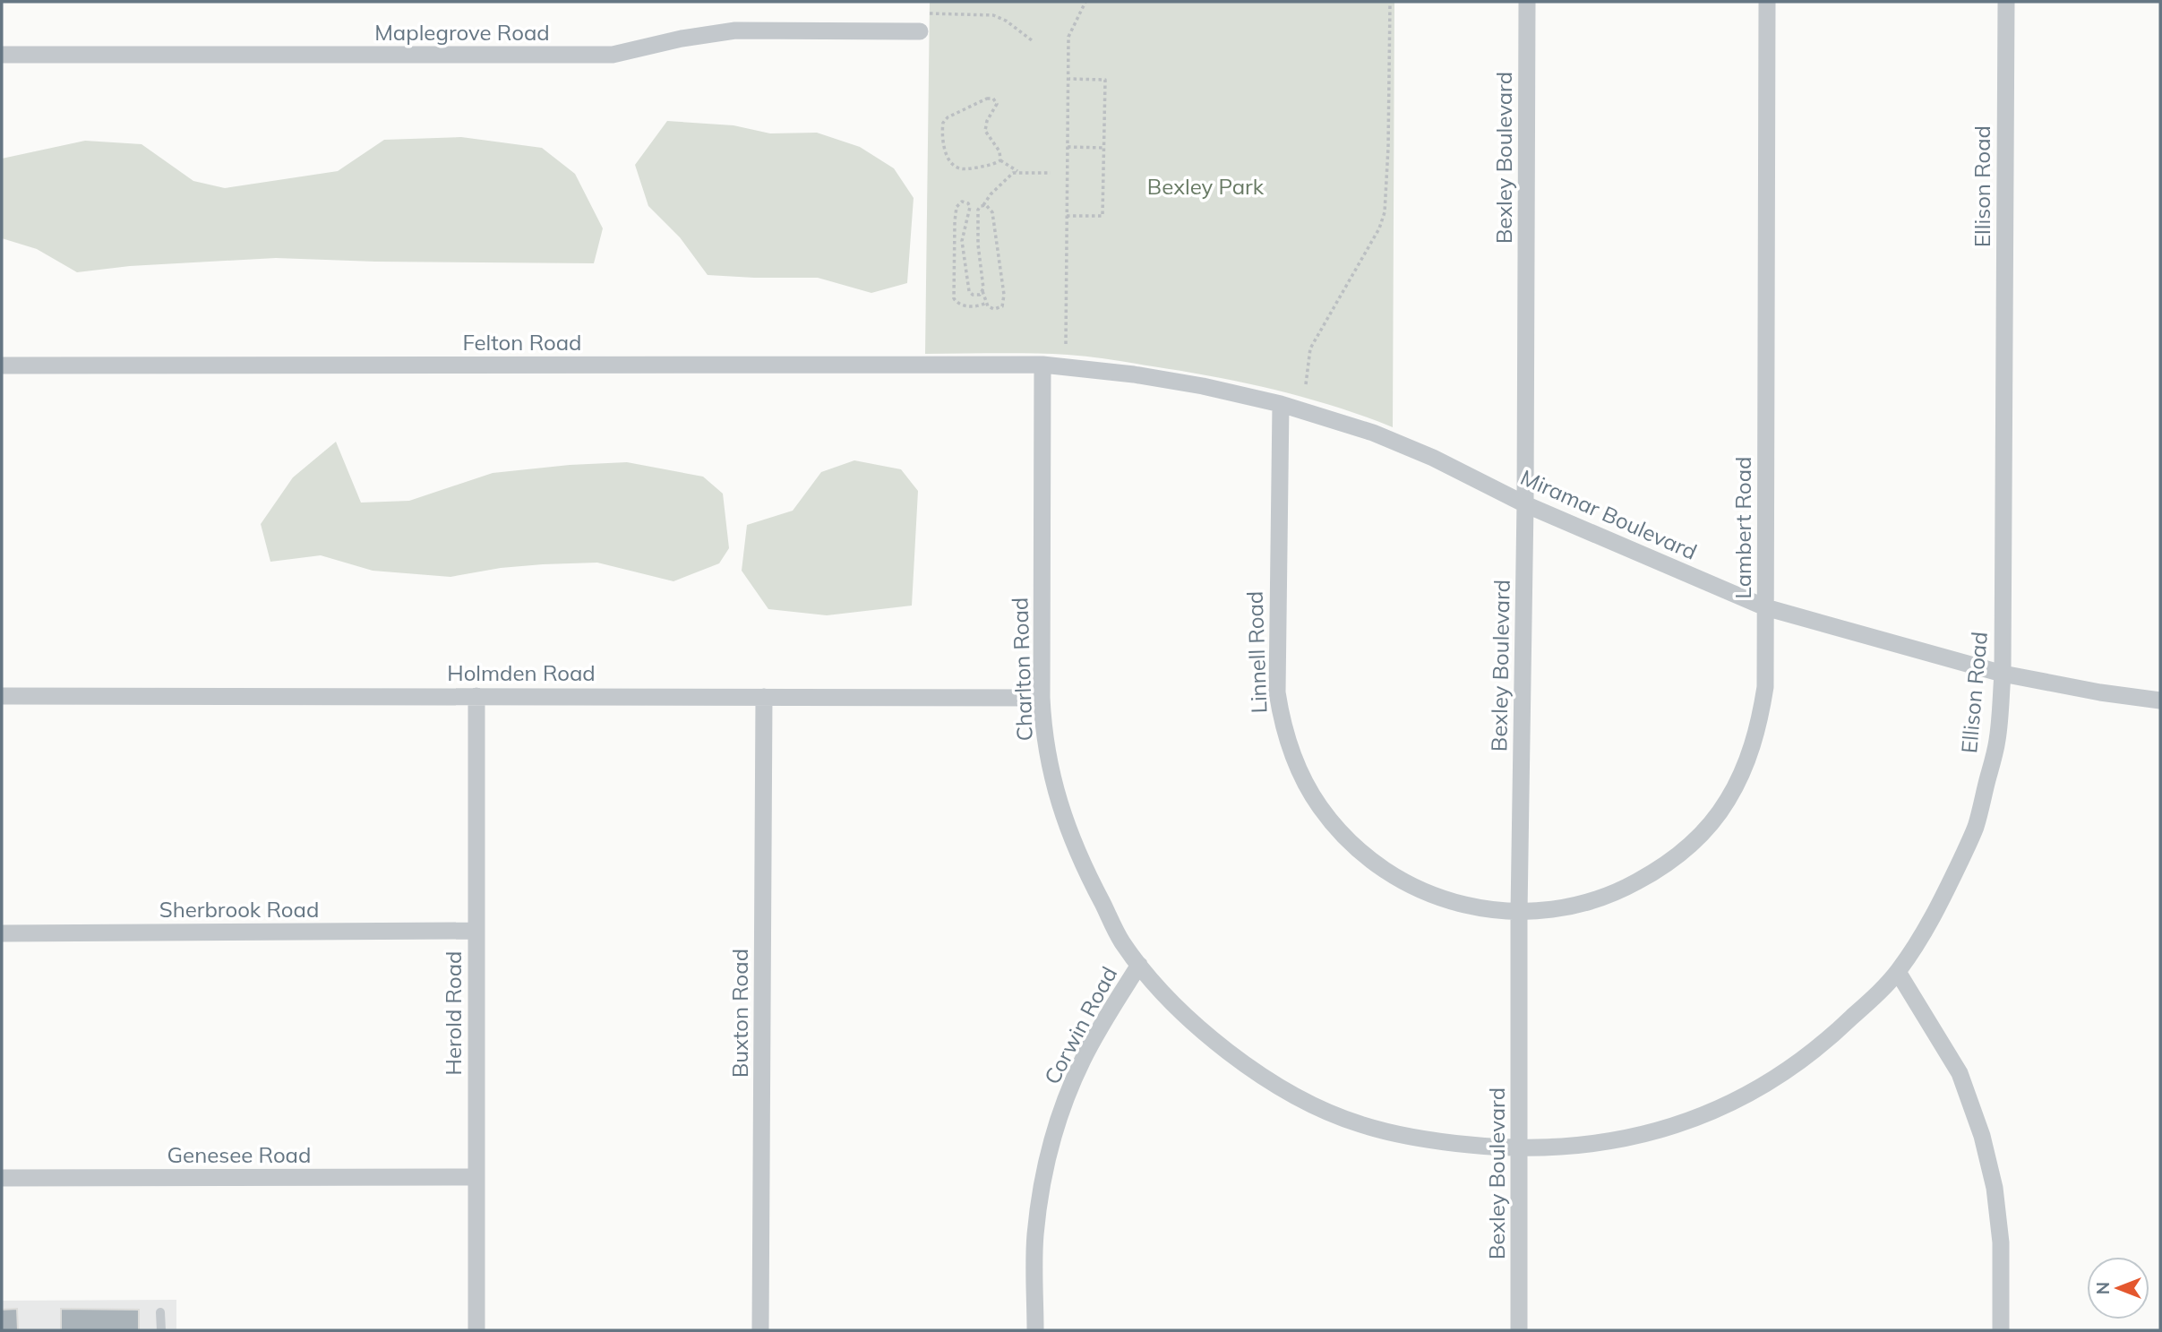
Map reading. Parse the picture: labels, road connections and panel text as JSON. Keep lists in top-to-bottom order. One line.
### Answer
{"streets":{"street":["Maplegrove Road","Bexley Boulevard","Ellison Road","Felton Road","Miramar Boulevard","Lambert Road","Linnell Road","Charlton Road","Holmden Road","Sherbrook Road","Herold Road","Buxton Road","Corwin Road","Genesee Road"]},"crossings":[["Bexley Boulevard","Ellison Road"],["Bexley Boulevard","Miramar Boulevard"],["Bexley Boulevard","Lambert Road"],["Bexley Boulevard","Linnell Road"],["Bexley Boulevard","Charlton Road"],["Ellison Road","Miramar Boulevard"],["Ellison Road","Charlton Road"],["Felton Road","Miramar Boulevard"],["Felton Road","Charlton Road"],["Miramar Boulevard","Lambert Road"],["Miramar Boulevard","Linnell Road"],["Miramar Boulevard","Charlton Road"],["Lambert Road","Linnell Road"],["Charlton Road","Holmden Road"],["Charlton Road","Corwin Road"],["Holmden Road","Herold Road"],["Holmden Road","Buxton Road"],["Sherbrook Road","Herold Road"],["Herold Road","Genesee Road"]],"parks":["Bexley Park"],"north":"left"}
